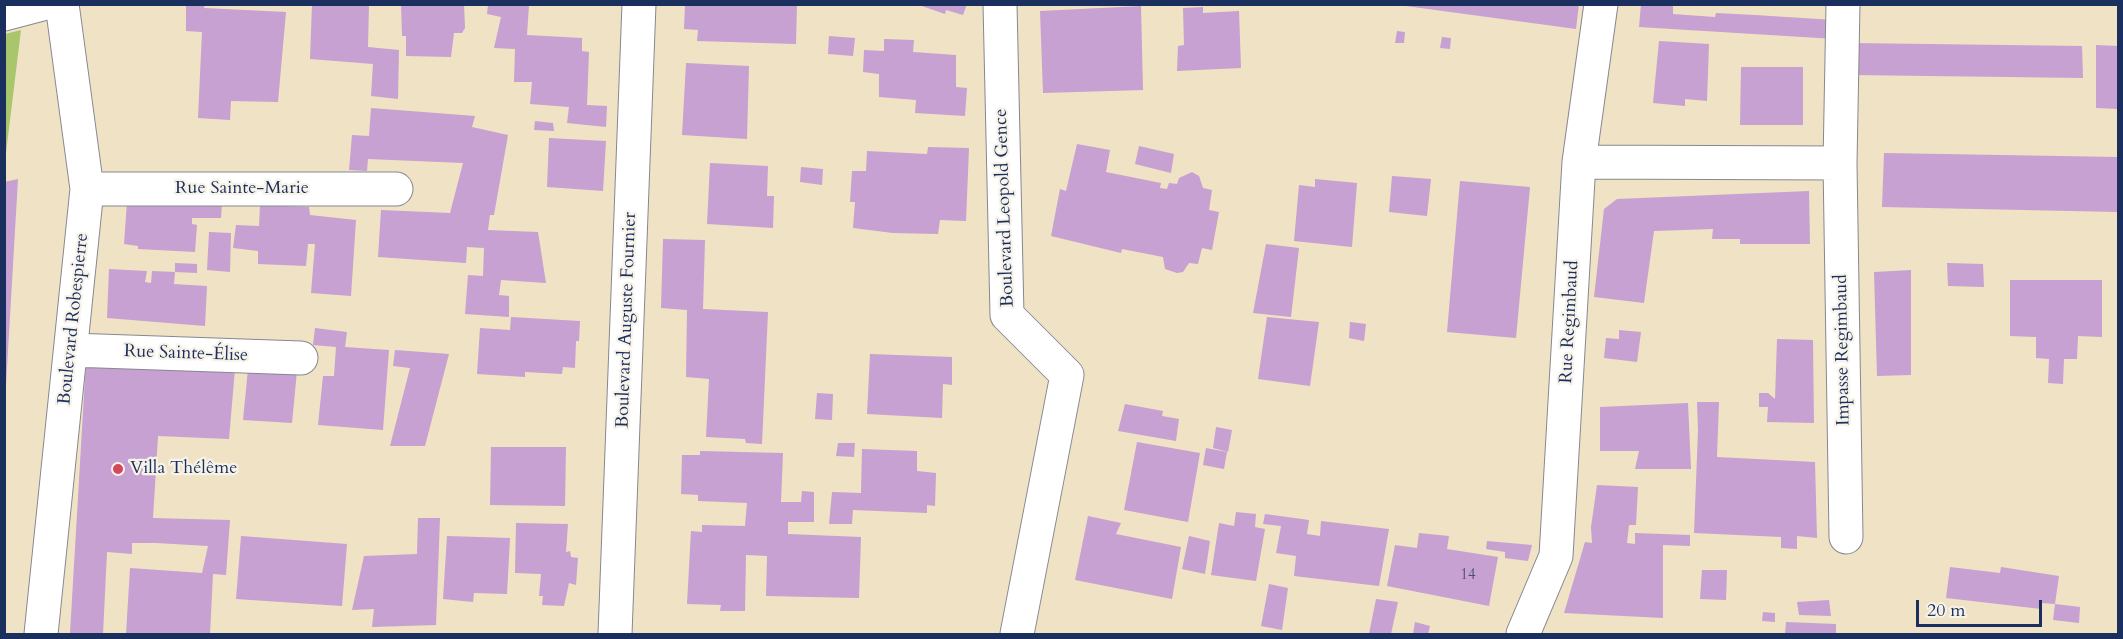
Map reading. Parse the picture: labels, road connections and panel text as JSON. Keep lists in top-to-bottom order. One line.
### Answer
{"streets":{"street":["Rue Sainte-Marie","Boulevard Leopold Gence","Boulevard Robespierre","Boulevard Auguste Fournier","Rue Regimbaud","Impasse Regimbaud","Rue Sainte-Élise"]},"crossings":[["Rue Sainte-Marie","Boulevard Robespierre"],["Boulevard Robespierre","Rue Sainte-Élise"]],"places":["Villa Thélême"],"house_numbers":["14"],"scale_bar":"20 m"}
